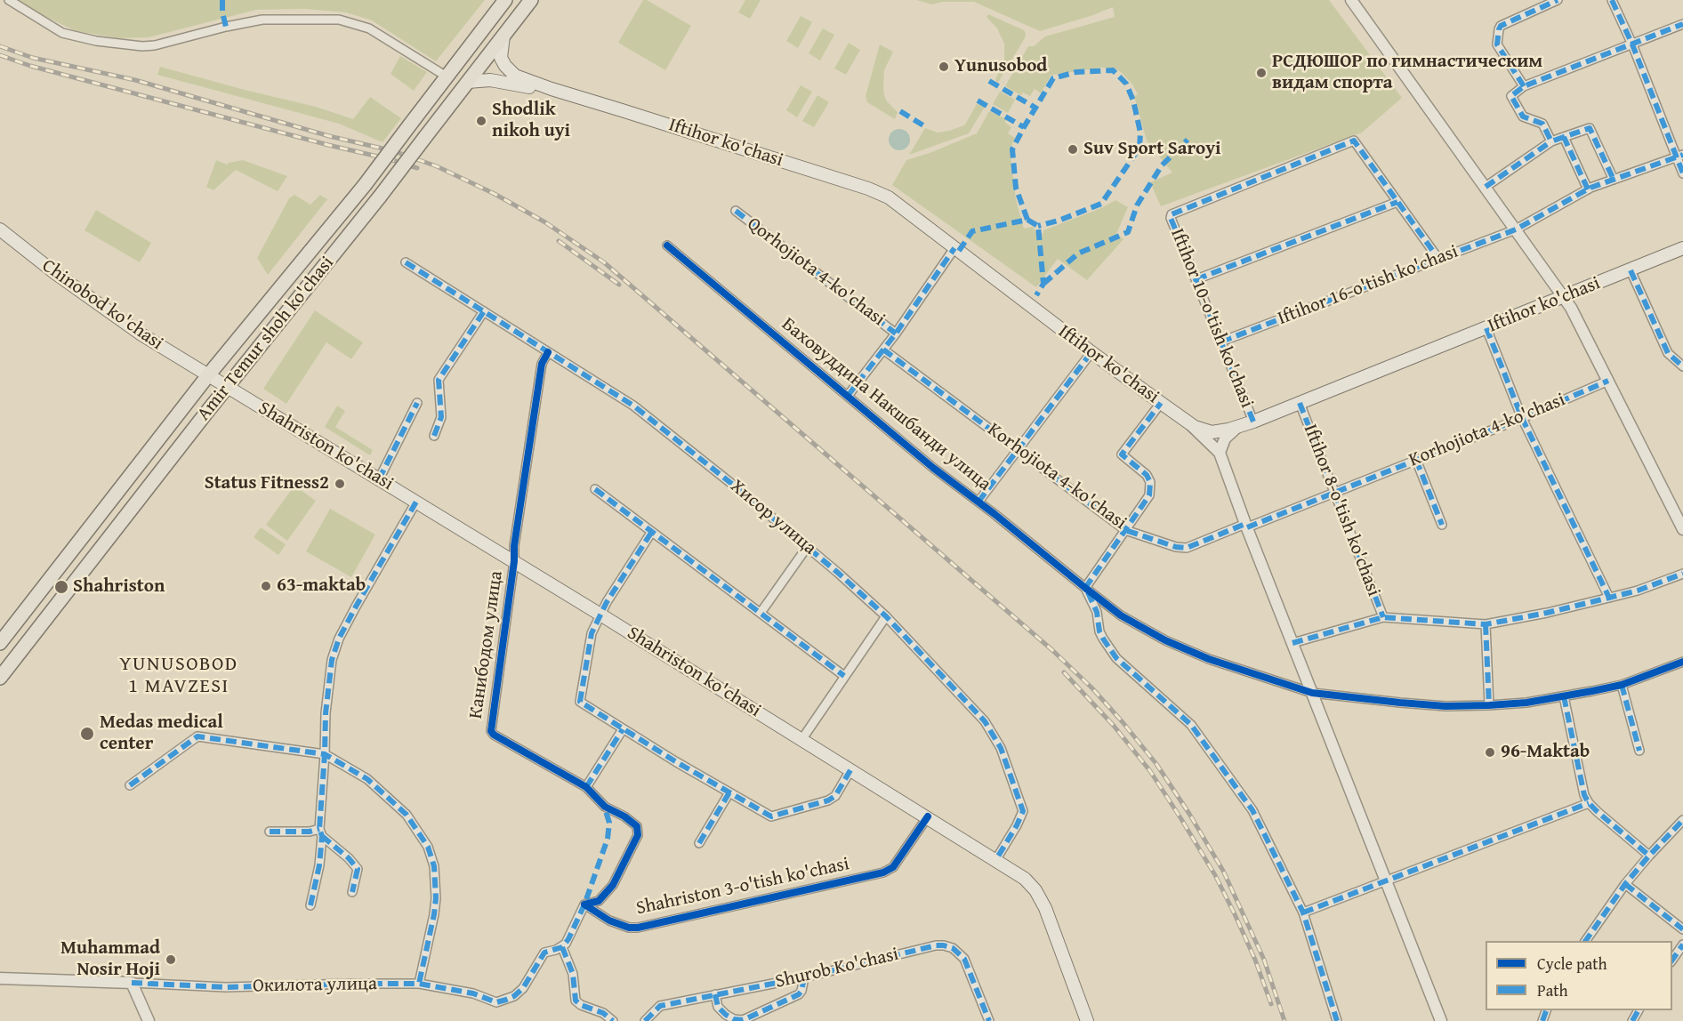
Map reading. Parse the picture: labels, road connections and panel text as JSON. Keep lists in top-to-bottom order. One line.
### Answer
{"streets":{"main road":["Iftihor ko'chasi","Chinobod ko'chasi","Amir Temur shoh ko'chasi","Shahriston ko'chasi"],"street":["Qorhojiota 4-ko'chasi","Iftihor 16-o'tish ko'chasi","Iftihor 10-o'tish ko'chasi","Баховуддина Накшбанди улица","Korhojiota 4-ko'chasi","Iftihor 8-o'tish ko'chasi","Хисор улица","Канибодом улица","Shahriston 3-o'tish ko'chasi","Shurob Ko'chasi","Окилота улица"]},"crossings":[["Iftihor ko'chasi","Iftihor 10-o'tish ko'chasi"],["Iftihor ko'chasi","Amir Temur shoh ko'chasi"],["Iftihor ko'chasi","Iftihor 8-o'tish ko'chasi"],["Iftihor 16-o'tish ko'chasi","Iftihor 10-o'tish ko'chasi"],["Chinobod ko'chasi","Amir Temur shoh ko'chasi"],["Chinobod ko'chasi","Shahriston ko'chasi"],["Amir Temur shoh ko'chasi","Shahriston ko'chasi"],["Korhojiota 4-ko'chasi","Iftihor 8-o'tish ko'chasi"],["Shahriston ko'chasi","Хисор улица"],["Shahriston ko'chasi","Канибодом улица"],["Shahriston ko'chasi","Shahriston 3-o'tish ko'chasi"],["Хисор улица","Канибодом улица"],["Канибодом улица","Shahriston 3-o'tish ko'chasi"]],"districts":["YUNUSOBOD 1 MAVZESI"],"places":["Yunusobod","РСДЮШОР по гимнастическим видам спорта","Shodlik nikoh uyi","Suv Sport Saroyi","Status Fitness2","63-maktab","Shahriston","Medas medical center","96-Maktab","Muhammad Nosir Hoji"],"legend":["Cycle path","Path"]}
